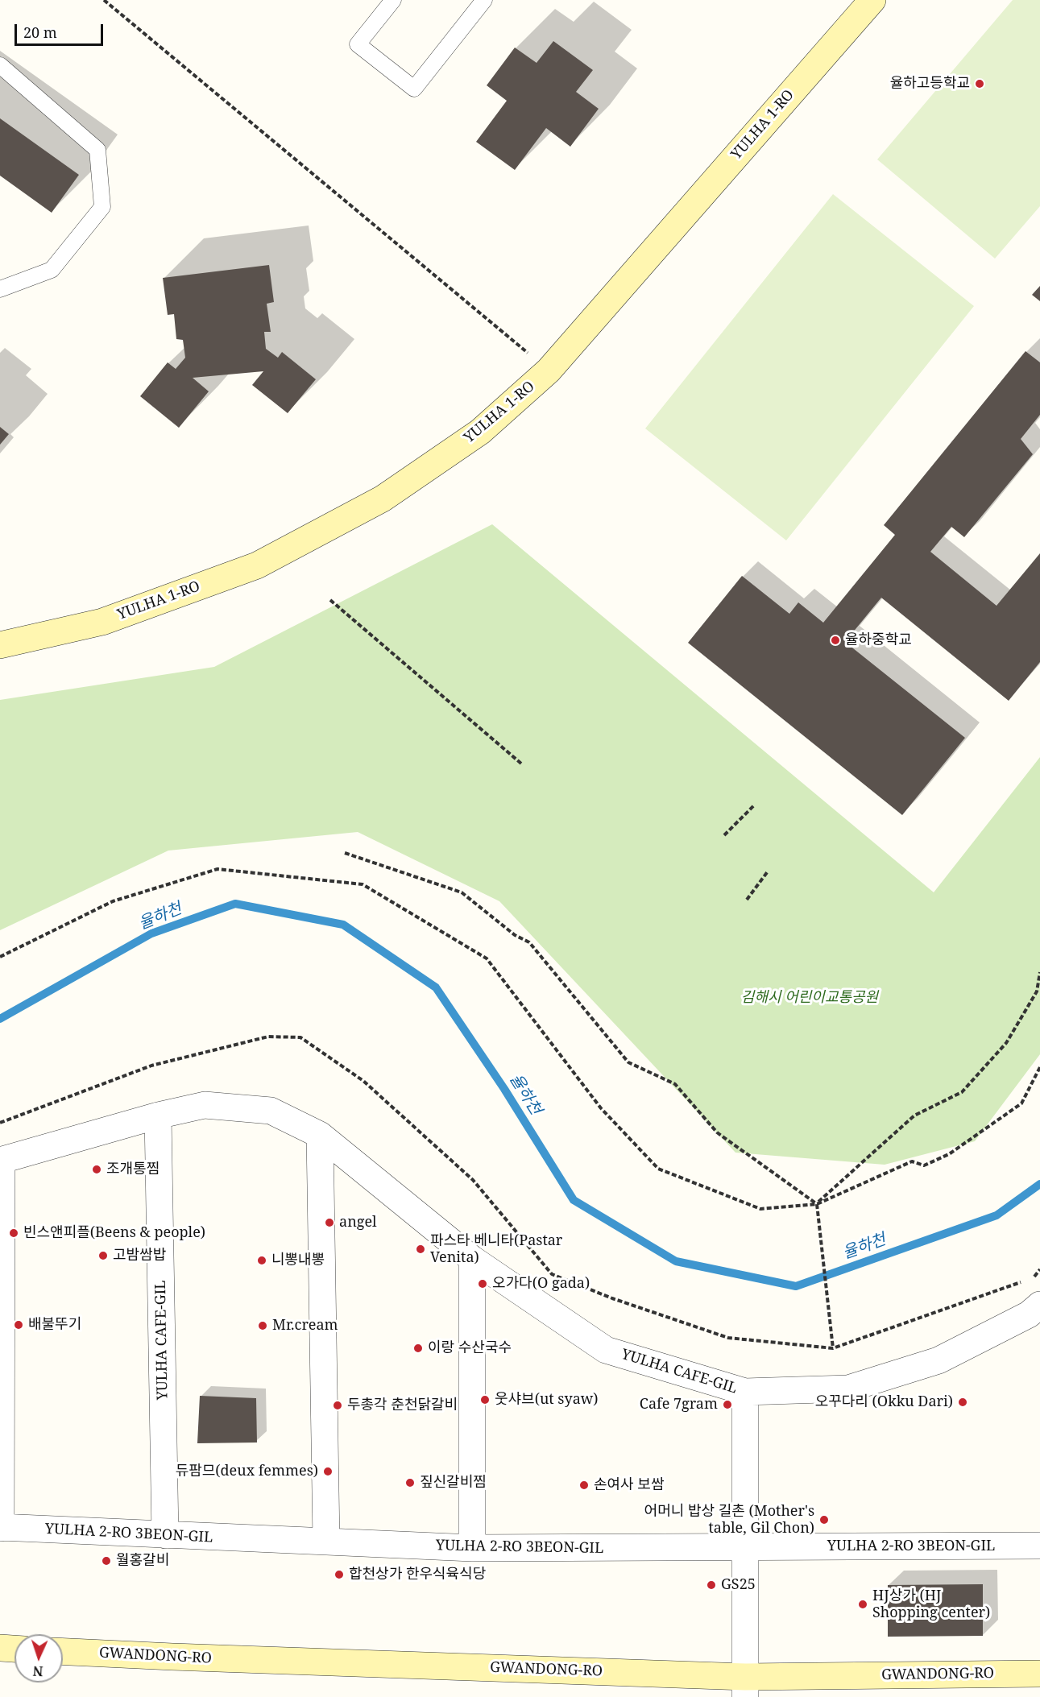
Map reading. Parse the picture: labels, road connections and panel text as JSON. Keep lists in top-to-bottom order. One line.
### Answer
{"streets":{"street":["YULHA 1-RO","YULHA CAFE-GIL","YULHA 2-RO 3BEON-GIL","GWANDONG-RO"]},"crossings":[["YULHA CAFE-GIL","YULHA 2-RO 3BEON-GIL"]],"water":["율하천"],"parks":["김해시 어린이교통공원"],"places":["율하고등학교","율하중학교","조개통찜","angel","빈스앤피플(Beens & people)","파스타 베니타(Pastar Venita)","고밤쌈밥","니뽕내뽕","오가다(O gada)","배불뚜기","Mr.cream","이랑 수산국수","웃샤브(ut syaw)","오꾸다리 (Okku Dari)","Cafe 7gram","두총각 춘천닭갈비","듀팜므(deux femmes)","짚신갈비찜","손여사 보쌈","어머니 밥상 길촌 (Mother's table, Gil Chon)","월홍갈비","합천상가 한우식육식당","GS25","HJ상가 (HJ Shopping center)"],"scale_bar":"20 m","north":"bottom"}
